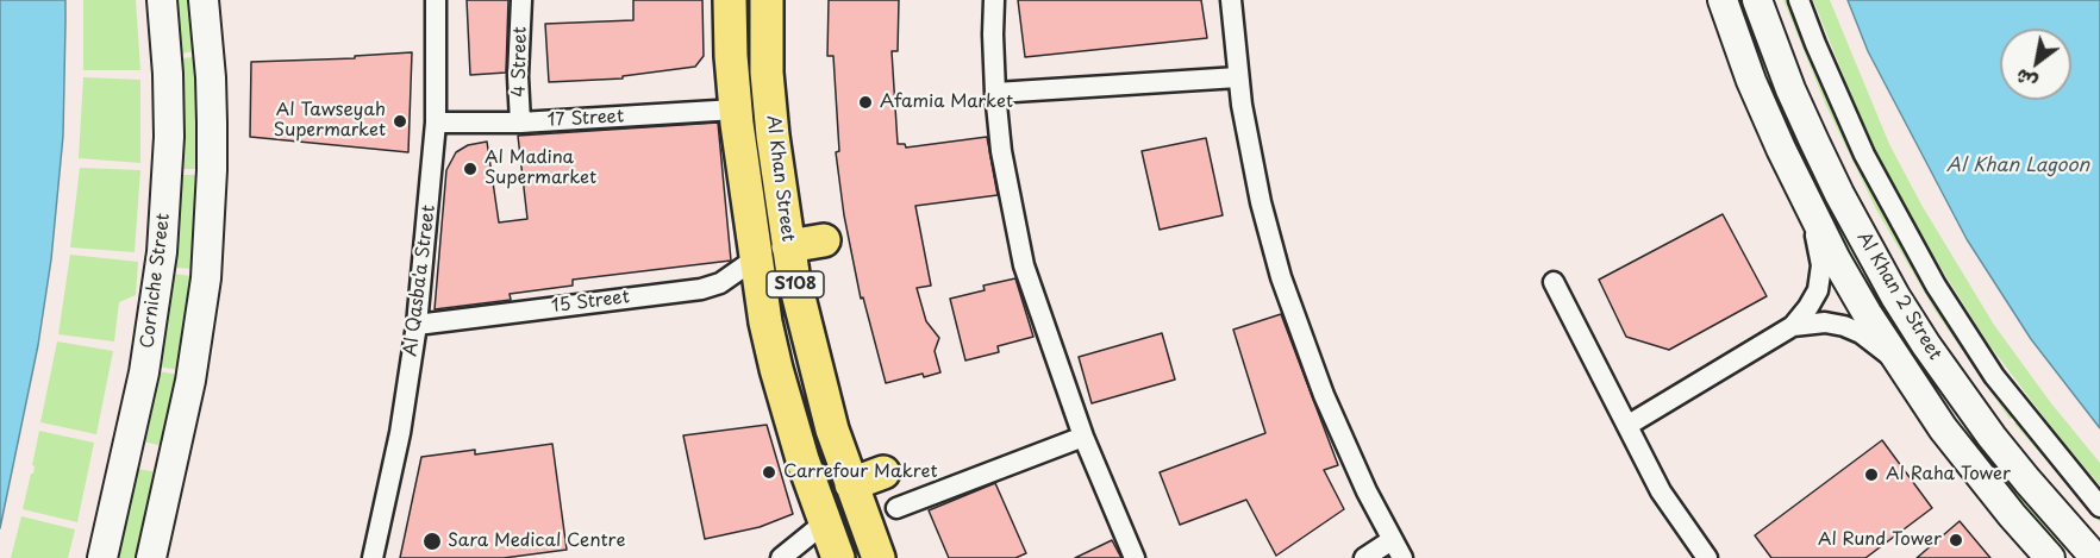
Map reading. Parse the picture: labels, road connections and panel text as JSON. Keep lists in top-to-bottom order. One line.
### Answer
{"streets":{"main road":["Al Khan Street","Corniche Street","S108","Al Khan 2 Street"],"street":["4 Street","17 Street","Al Qasba'a Street","15 Street"]},"crossings":[["4 Street","17 Street"],["17 Street","Al Khan Street"],["17 Street","Al Qasba'a Street"],["Al Khan Street","15 Street"],["Al Qasba'a Street","15 Street"]],"water":["Al Khan Lagoon"],"places":["Afamia Market","Al Tawseyah Supermarket","Al Madina Supermarket","Carrefour Makret","Al Raha Tower","Al Rund Tower","Sara Medical Centre"],"north":"bottom left"}
